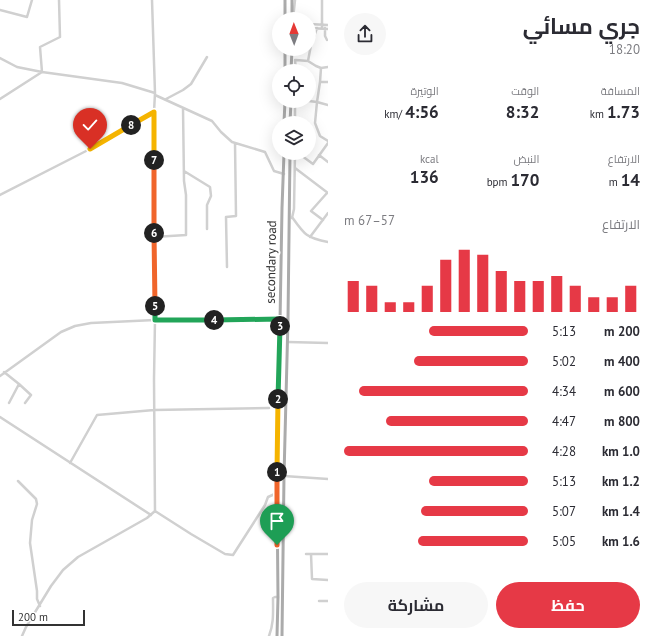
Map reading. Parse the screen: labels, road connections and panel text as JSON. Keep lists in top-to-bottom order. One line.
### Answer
{"streets":{"main road":["secondary road"]},"scale_bar":"200 m","north":"top","page":{"heading":["جري مسائي","18:20"],"stats":[["المسافة","1.73 km"],["الوقت","8:32"],["الوتيرة","4:56 /km"],["الارتفاع","14 m"],["النبض","170 bpm"],["kcal","136"]],"pins":["8","7","6","5","4","3","2","1"],"chart":["الارتفاع","57–67 m"],"list":[{"name":"200 m","note":"5:13"},{"name":"400 m","note":"5:02"},{"name":"600 m","note":"4:34"},{"name":"800 m","note":"4:47"},{"name":"1.0 km","note":"4:28"},{"name":"1.2 km","note":"5:13"},{"name":"1.4 km","note":"5:07"},{"name":"1.6 km","note":"5:05"}],"buttons":["حفظ","مشاركة"],"scale":"200 m"}}
